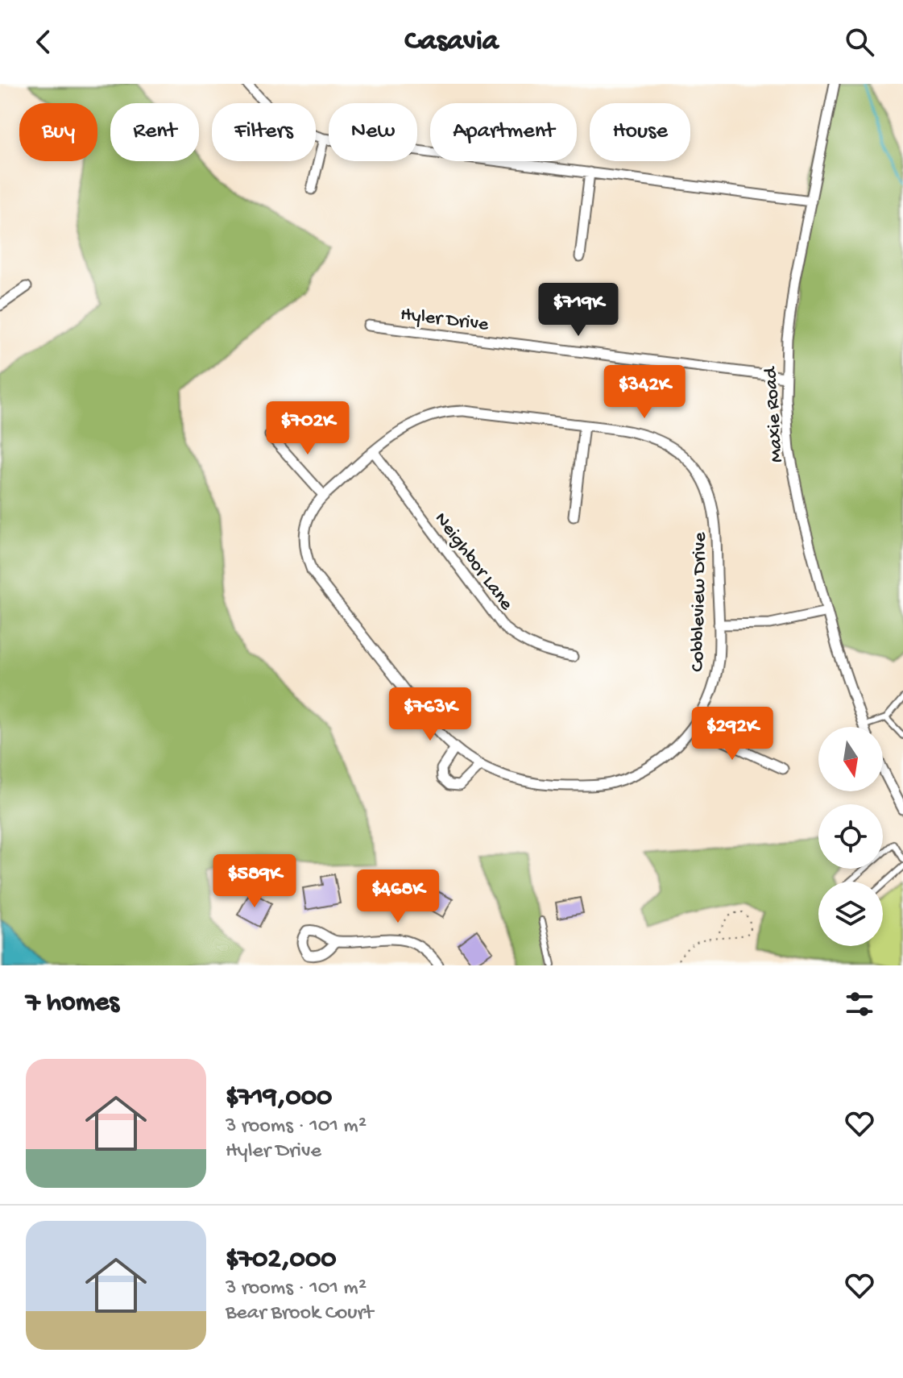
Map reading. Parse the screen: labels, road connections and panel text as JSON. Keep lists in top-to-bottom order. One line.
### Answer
{"streets":{"street":["Hyler Drive","Maxie Road","Neighbor Lane","Cobbleview Drive"]},"crossings":[["Hyler Drive","Maxie Road"],["Neighbor Lane","Cobbleview Drive"]],"north":"bottom","page":{"header":"Casavia","chip":["Buy","Rent","Filters","New","Apartment","House"],"price":["$719K","$342K","$702K","$763K","$292K","$589K","$468K"],"heading":"7 homes","list":[{"name":"$719,000","note":"3 rooms · 101 m² · Hyler Drive"},{"name":"$702,000","note":"3 rooms · 101 m² · Bear Brook Court"}]}}
